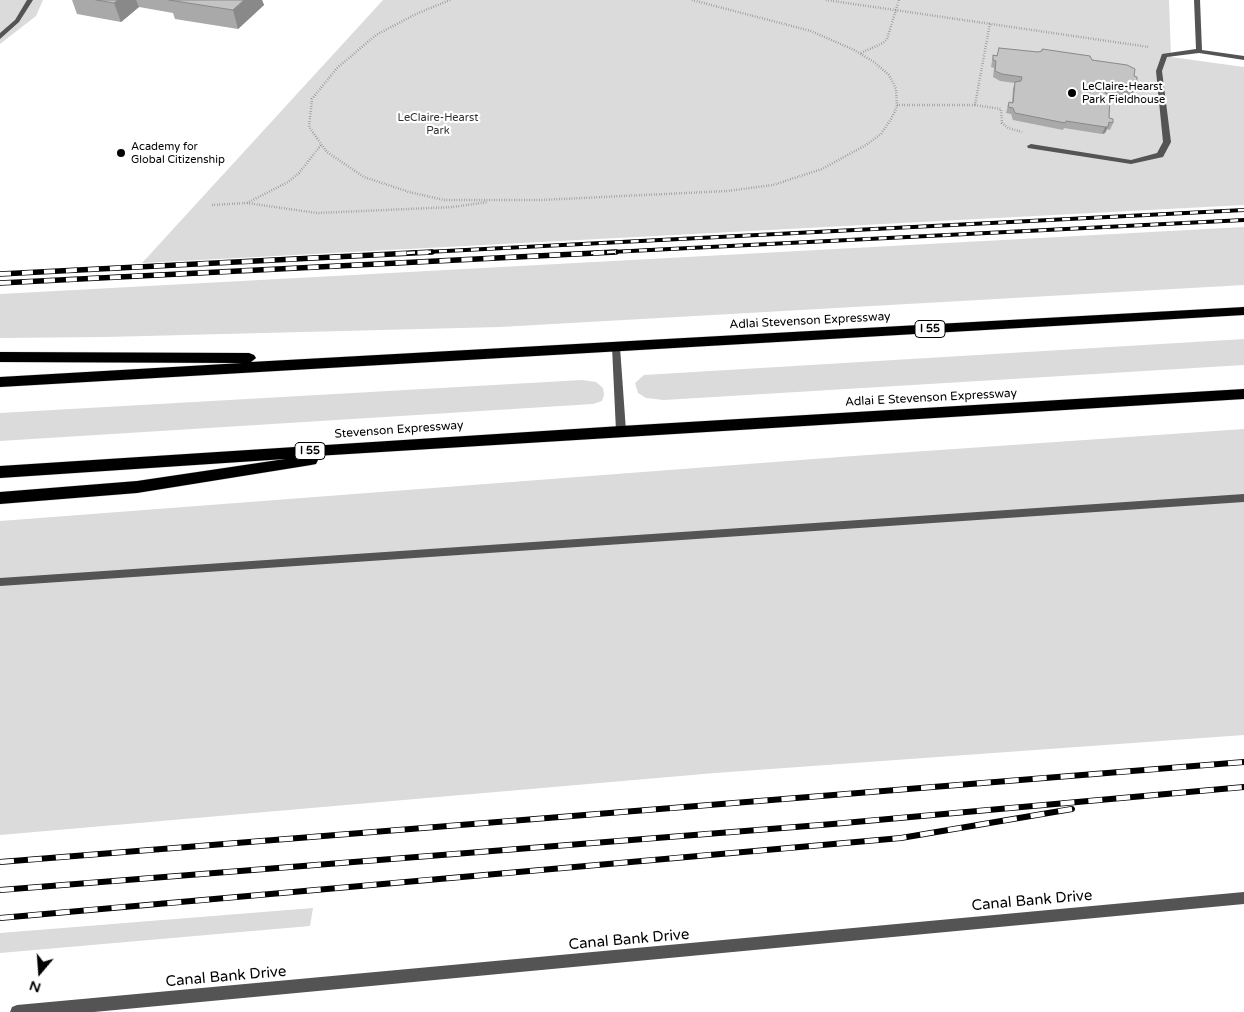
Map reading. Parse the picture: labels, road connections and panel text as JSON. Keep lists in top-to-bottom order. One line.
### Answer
{"streets":{"highway":["Adlai Stevenson Expressway","I 55","Adlai E Stevenson Expressway","Stevenson Expressway"],"street":["Canal Bank Drive"]},"crossings":[["Adlai Stevenson Expressway","I 55"],["Adlai E Stevenson Expressway","Stevenson Expressway"]],"parks":["LeClaire-Hearst Park"],"places":["LeClaire-Hearst Park Fieldhouse","Academy for Global Citizenship"],"north":"bottom"}
